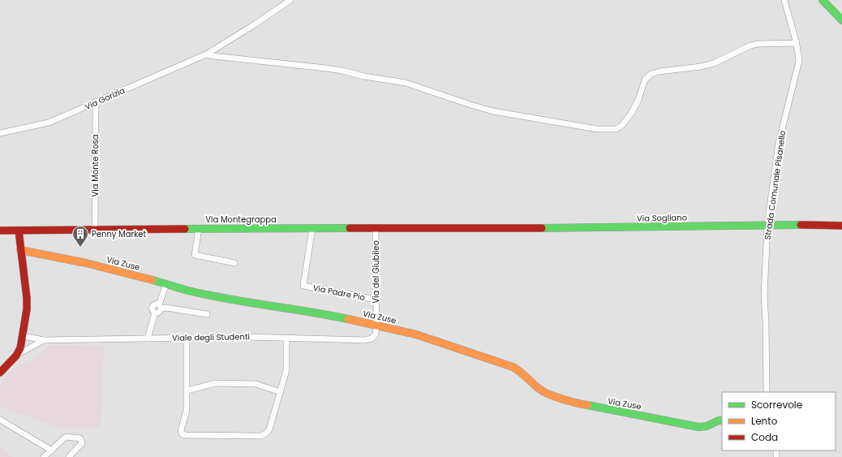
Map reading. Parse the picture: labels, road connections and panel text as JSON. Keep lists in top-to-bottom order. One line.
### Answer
{"streets":{"main road":["Via Sogliano","Via Montegrappa","Via Zuse"],"street":["Via Gorizia","Via Monte Rosa","Strada Comunale Pisanello","Via del Giubileo","Via Padre Pio","Viale degli Studenti"]},"crossings":[["Via Gorizia","Via Monte Rosa"],["Via Monte Rosa","Via Montegrappa"],["Strada Comunale Pisanello","Via Sogliano"],["Via Sogliano","Via Montegrappa"],["Via Montegrappa","Via del Giubileo"],["Via Montegrappa","Via Padre Pio"],["Via Zuse","Via del Giubileo"],["Via del Giubileo","Via Padre Pio"],["Via del Giubileo","Viale degli Studenti"]],"places":{"building":["Penny Market"]},"legend":["Scorrevole","Lento","Coda"]}
